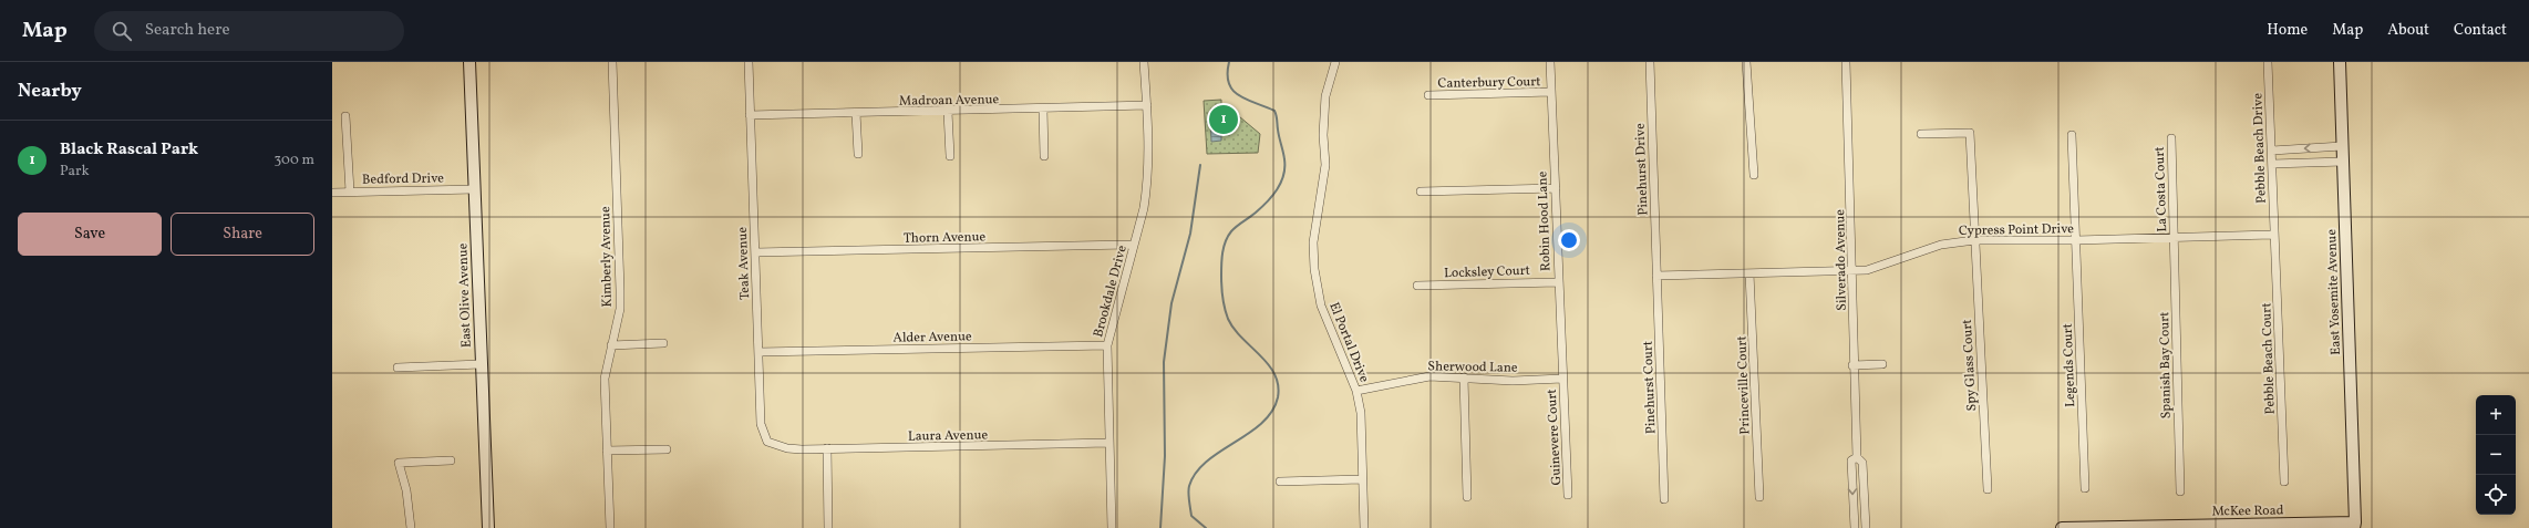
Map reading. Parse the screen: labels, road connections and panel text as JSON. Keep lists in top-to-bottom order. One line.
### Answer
{"streets":{"main road":["East Yosemite Avenue","East Olive Avenue","McKee Road"],"street":["Canterbury Court","Madroan Avenue","Pebble Beach Drive","Pinehurst Drive","Bedford Drive","La Costa Court","Robin Hood Lane","Cypress Point Drive","Thorn Avenue","Kimberly Avenue","Silverado Avenue","Teak Avenue","Locksley Court","Brookdale Drive","Alder Avenue","El Portal Drive","Pebble Beach Court","Spy Glass Court","Legends Court","Spanish Bay Court","Sherwood Lane","Princeville Court","Pinehurst Court","Laura Avenue","Guinevere Court"]},"crossings":[["Canterbury Court","Robin Hood Lane"],["Madroan Avenue","Teak Avenue"],["Madroan Avenue","Brookdale Drive"],["Pebble Beach Drive","Cypress Point Drive"],["Pebble Beach Drive","Pebble Beach Court"],["Pinehurst Drive","Cypress Point Drive"],["Pinehurst Drive","Pinehurst Court"],["Bedford Drive","East Olive Avenue"],["La Costa Court","Cypress Point Drive"],["La Costa Court","Spanish Bay Court"],["Robin Hood Lane","Locksley Court"],["Robin Hood Lane","Sherwood Lane"],["Robin Hood Lane","Guinevere Court"],["Cypress Point Drive","Silverado Avenue"],["Cypress Point Drive","Pebble Beach Court"],["Cypress Point Drive","Spy Glass Court"],["Cypress Point Drive","Legends Court"],["Cypress Point Drive","Spanish Bay Court"],["Cypress Point Drive","Princeville Court"],["Cypress Point Drive","Pinehurst Court"],["Thorn Avenue","Teak Avenue"],["Thorn Avenue","Brookdale Drive"],["Teak Avenue","Alder Avenue"],["Teak Avenue","Laura Avenue"],["Brookdale Drive","Alder Avenue"],["Brookdale Drive","Laura Avenue"],["East Yosemite Avenue","McKee Road"],["El Portal Drive","Sherwood Lane"],["Sherwood Lane","Guinevere Court"]],"page":{"header":"Map","search":"Search here","nav":["Home","Map","About","Contact"],"heading":"Nearby","pins":"1","list":[{"mark":"1","name":"Black Rascal Park","note":"Park","value":"300 m"}],"buttons":["Save","Share"],"map_buttons":["+","−"]}}
